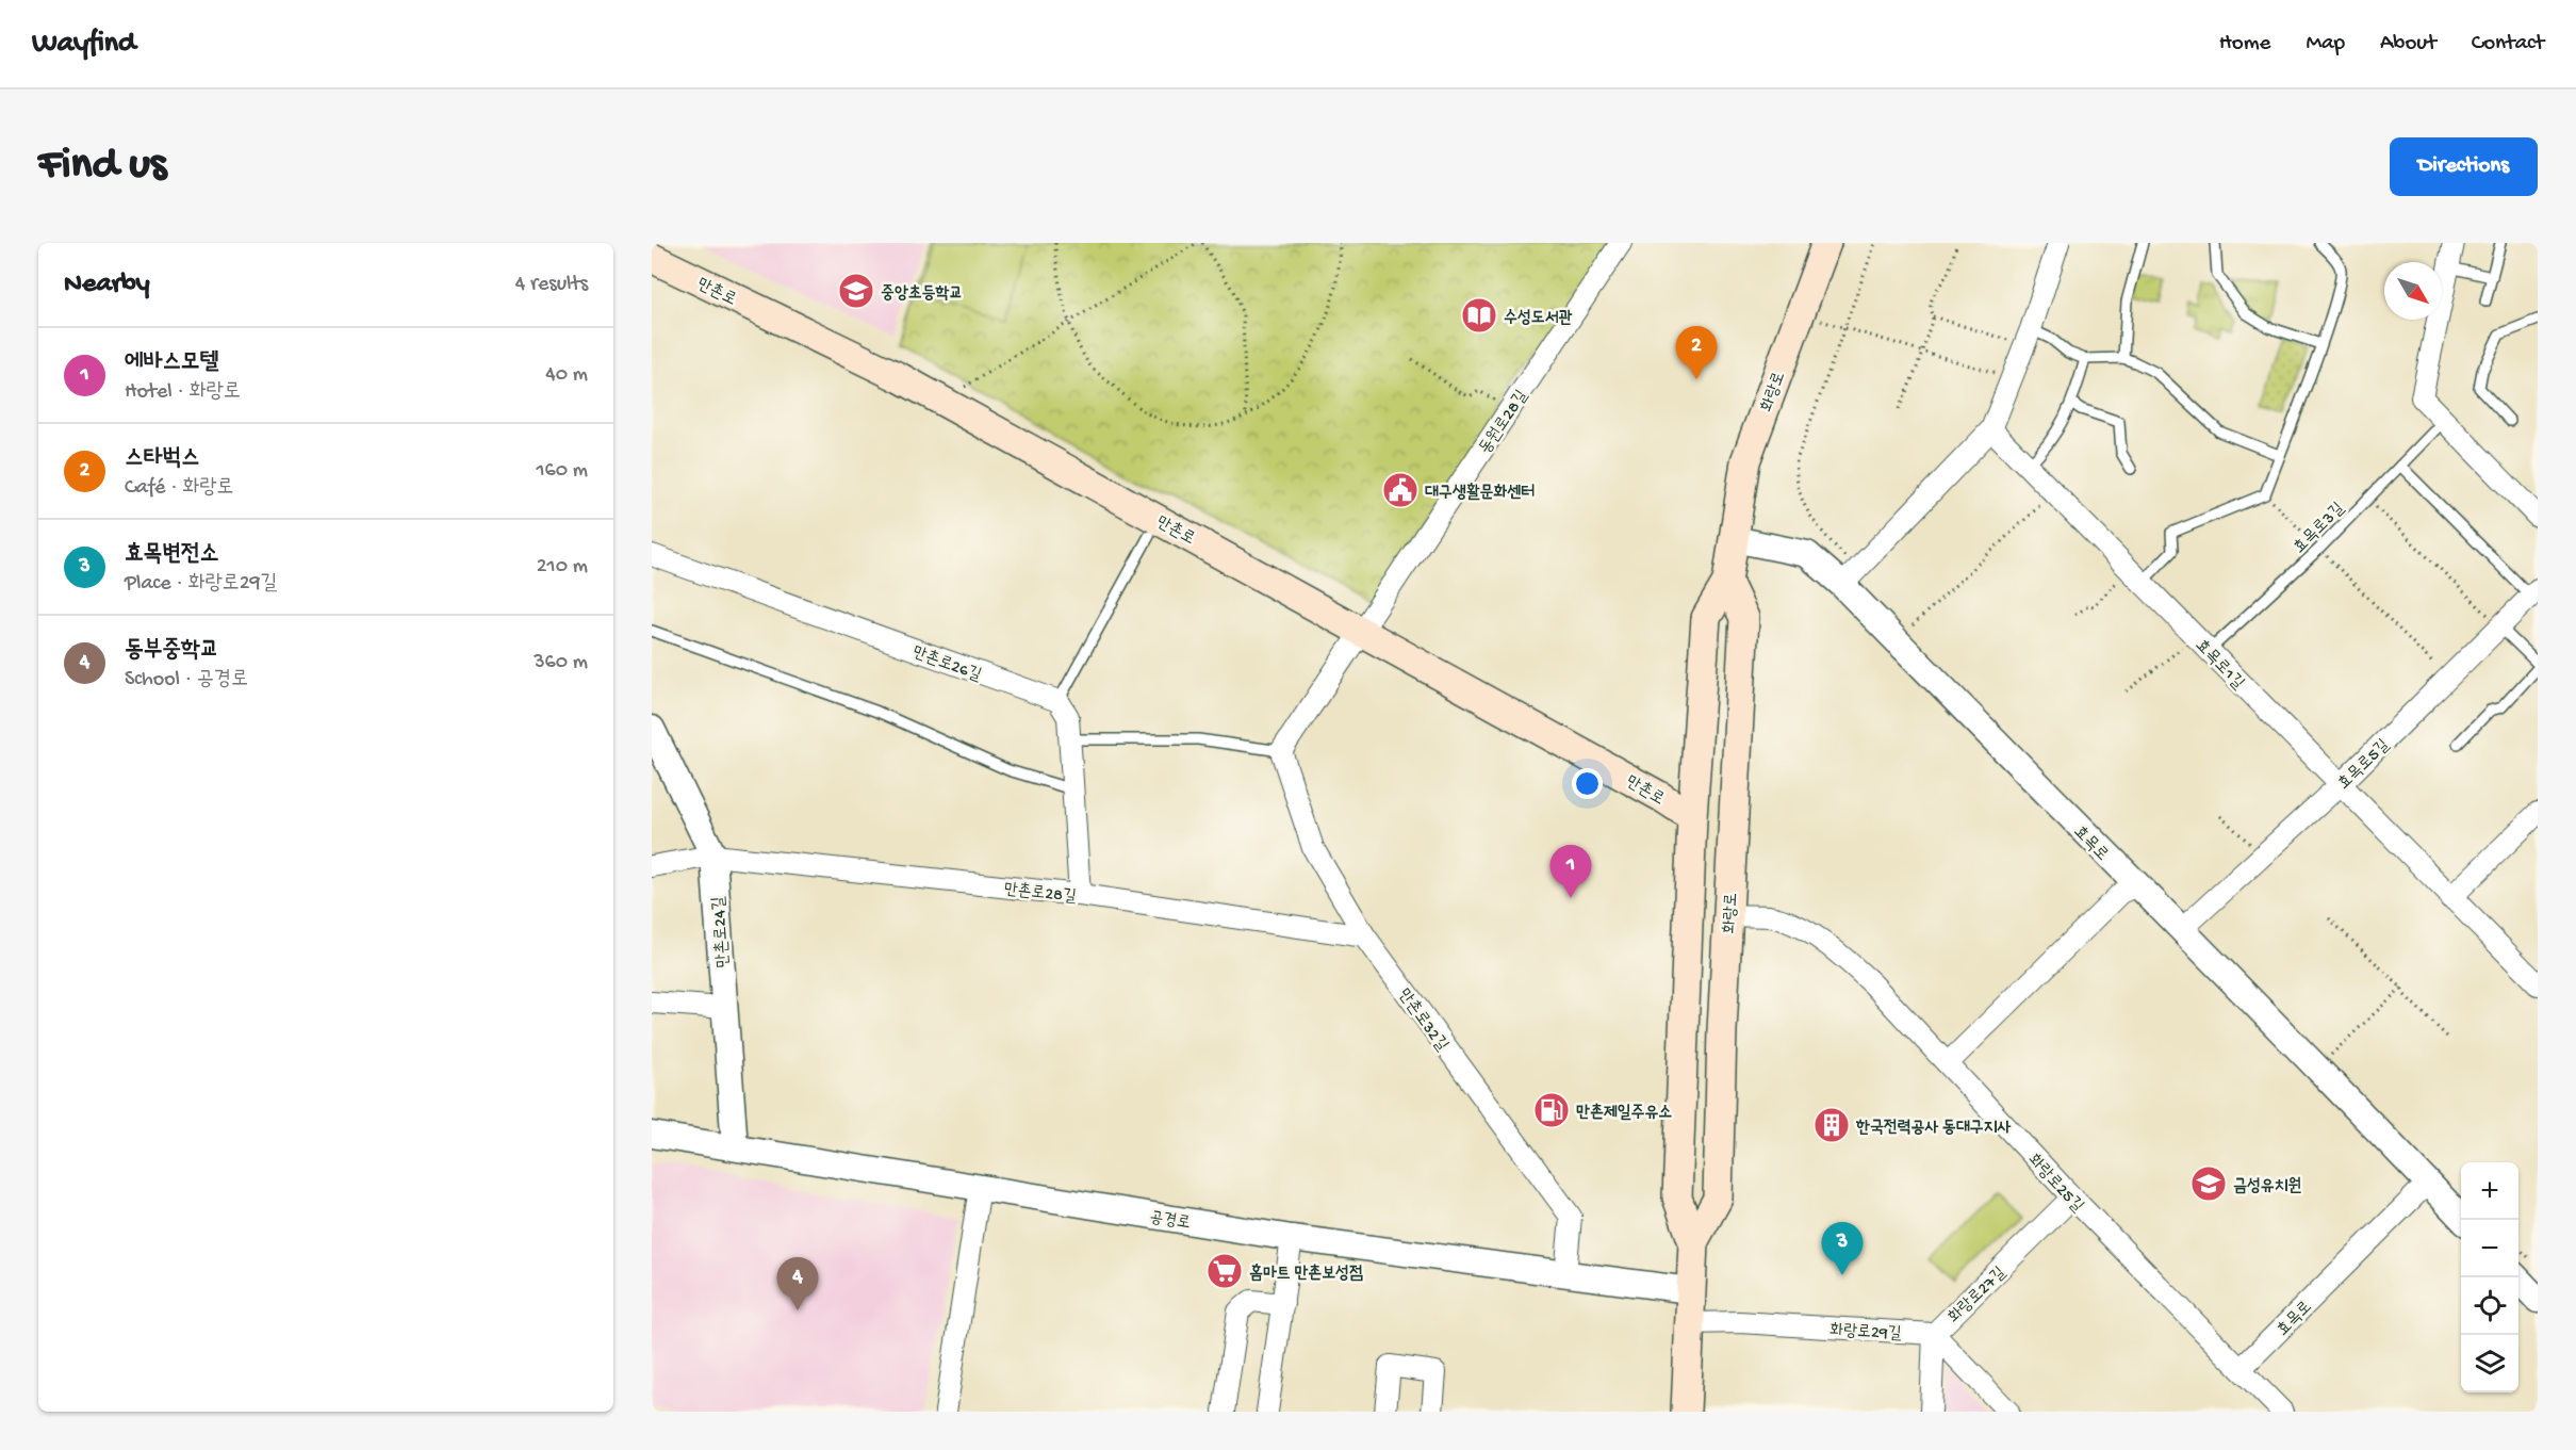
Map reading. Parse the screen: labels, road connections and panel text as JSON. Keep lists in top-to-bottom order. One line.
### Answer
{"streets":{"main road":["만촌로","화랑로"],"street":["동원로28길","만촌로26길","효목로1길","효목로5길","효목로","만촌로28길","만촌로24길","만촌로32길","화랑로25길","공경로","화랑로27길","화랑로29길"],"lane":["효목로3길"]},"crossings":[["만촌로","화랑로"],["만촌로","동원로28길"],["만촌로","만촌로26길"],["화랑로","효목로"],["화랑로","화랑로25길"],["화랑로","공경로"],["화랑로","화랑로29길"],["효목로3길","효목로1길"],["효목로1길","효목로5길"],["효목로5길","효목로"],["효목로","화랑로25길"],["만촌로28길","만촌로24길"],["만촌로28길","만촌로32길"],["만촌로24길","공경로"],["만촌로32길","공경로"],["화랑로25길","화랑로27길"],["화랑로27길","화랑로29길"]],"places":{"school or university":["중앙초등학교","금성유치원"],"library":["수성도서관"],"public building":["대구생활문화센터"],"fuel station":["만촌제일주유소"],"building":["한국전력공사 동대구지사"],"supermarket":["홈마트 만촌보성점"]},"north":"bottom right","page":{"header":"Wayfind","nav":["Home","Map","About","Contact"],"buttons":"Directions","title":"Find us","heading":["Nearby","4 results"],"list":[{"mark":"1","name":"에바스모텔","note":"Hotel · 화랑로","value":"40 m"},{"mark":"2","name":"스타벅스","note":"Café · 화랑로","value":"160 m"},{"mark":"3","name":"효목변전소","note":"Place · 화랑로29길","value":"210 m"},{"mark":"4","name":"동부중학교","note":"School · 공경로","value":"360 m"}],"pins":["2","1","3","4"],"map_buttons":["+","−"]}}
